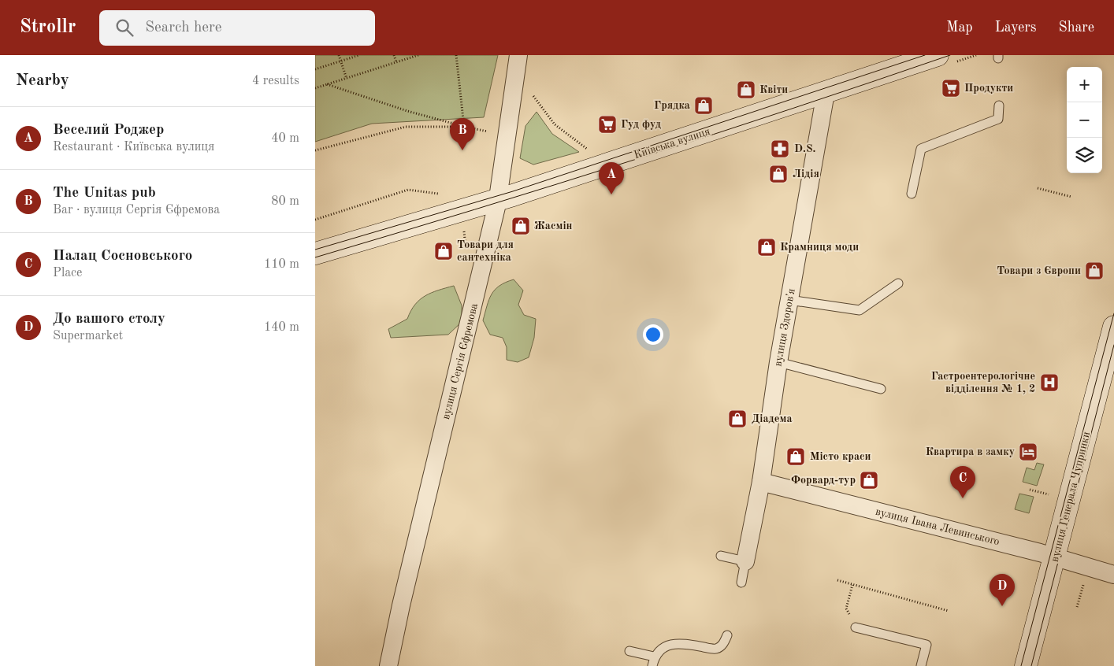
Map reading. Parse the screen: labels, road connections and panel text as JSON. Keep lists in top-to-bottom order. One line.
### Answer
{"streets":{"main road":["Київська вулиця","вулиця Генерала Чупринки"],"street":["вулиця Здоровʼя","вулиця Сергія Єфремова","вулиця Івана Левинського"]},"crossings":[["Київська вулиця","вулиця Здоровʼя"],["Київська вулиця","вулиця Сергія Єфремова"],["вулиця Здоровʼя","вулиця Івана Левинського"],["вулиця Генерала Чупринки","вулиця Івана Левинського"]],"places":{"supermarket":["Продукти","Гуд фуд"],"shop":["Квіти","Грядка","Лідія","Жасмін","Крамниця моди","Товари для сантехніка","Товари з Європи","Діадема","Місто краси","Форвард-тур"],"pharmacy":["D.S."],"hospital":["Гастроентерологічне відділення № 1, 2"],"hotel":["Квартира в замку"]},"page":{"header":"Strollr","search":"Search here","nav":["Map","Layers","Share"],"heading":["Nearby","4 results"],"map_buttons":["+","−"],"list":[{"mark":"A","name":"Веселий Роджер","note":"Restaurant · Київська вулиця","value":"40 m"},{"mark":"B","name":"The Unitas pub","note":"Bar · вулиця Сергія Єфремова","value":"80 m"},{"mark":"C","name":"Палац Сосновського","note":"Place","value":"110 m"},{"mark":"D","name":"До вашого столу","note":"Supermarket","value":"140 m"}],"pins":["B","A","C","D"]}}
